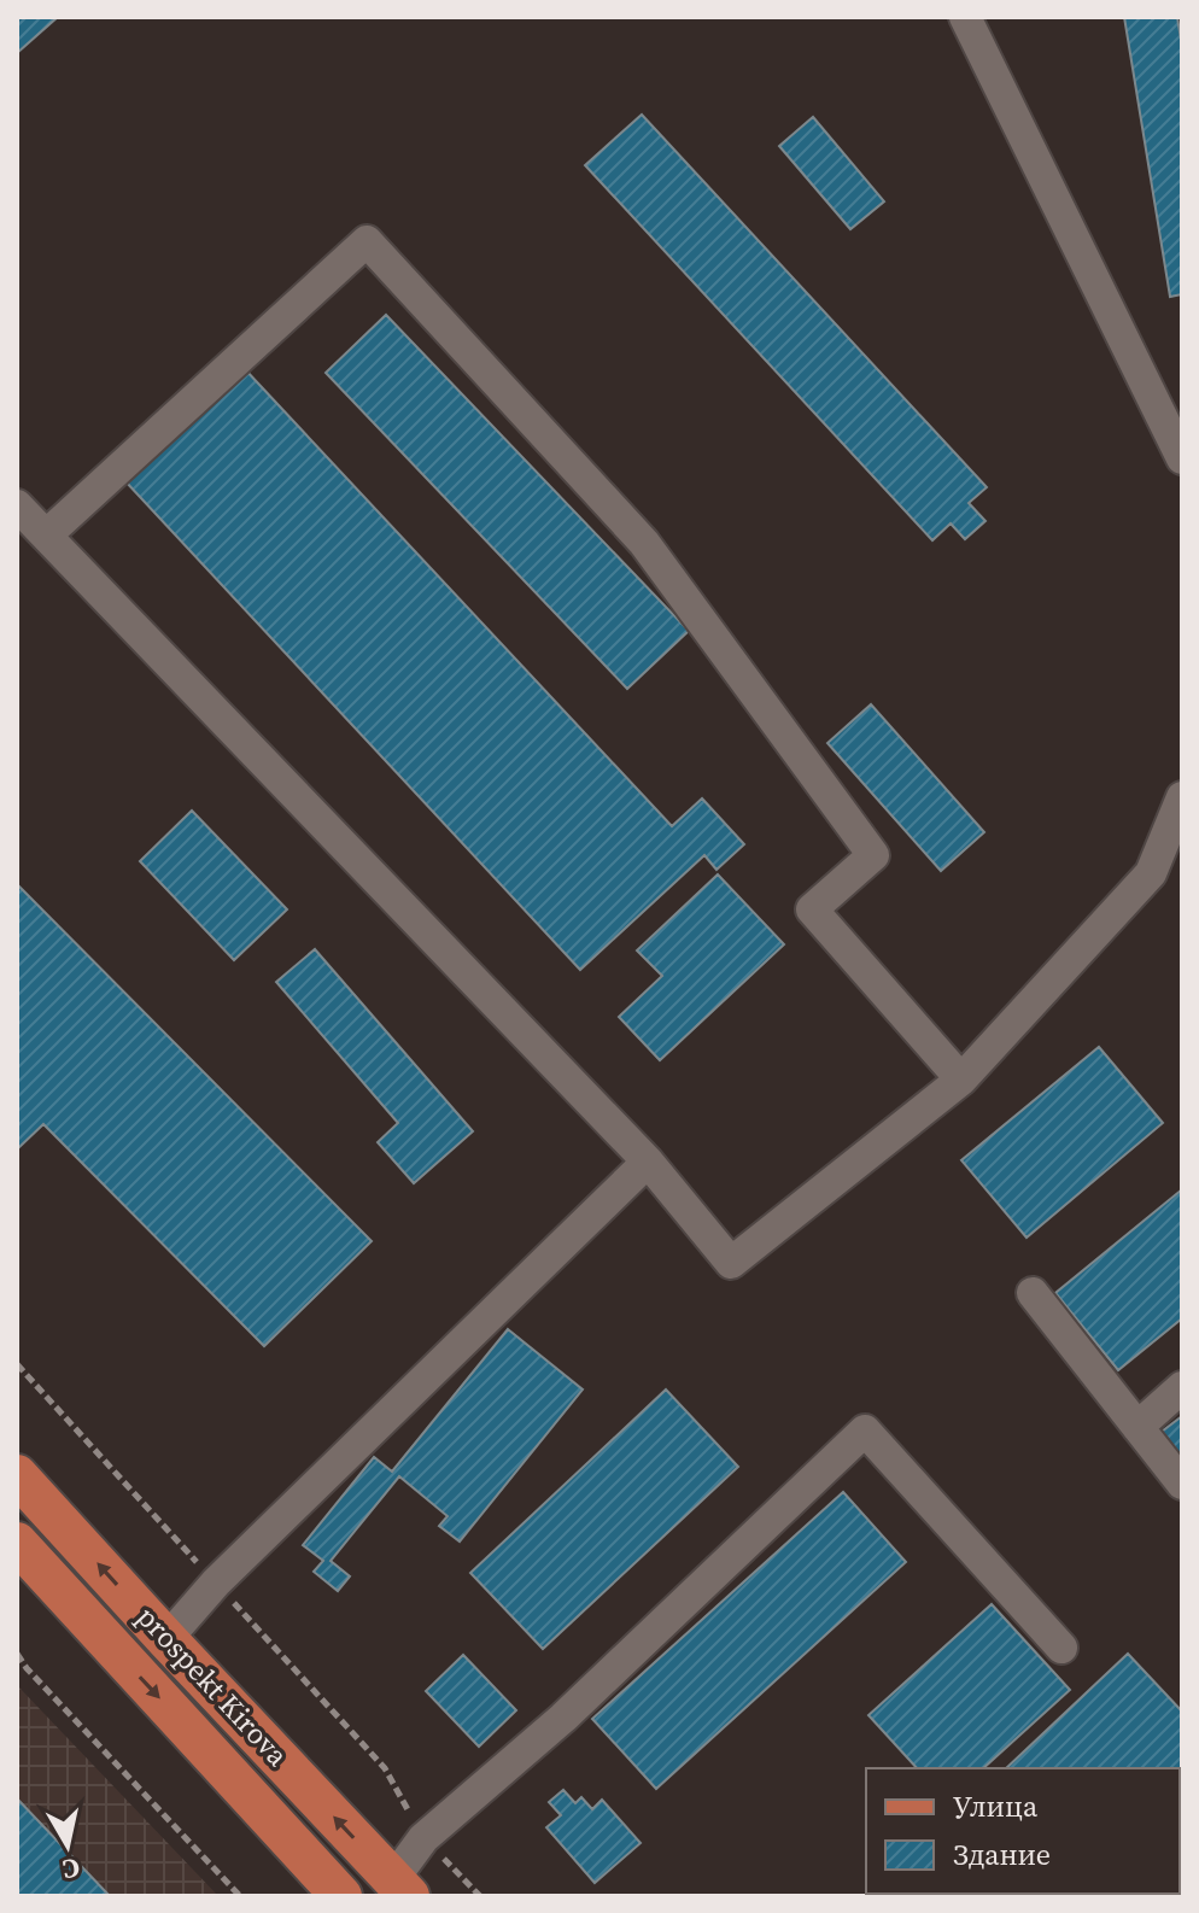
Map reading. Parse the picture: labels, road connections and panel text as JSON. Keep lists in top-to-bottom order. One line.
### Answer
{"streets":{"main road":["prospekt Kirova"]},"legend":["Улица","Здание"],"north":"bottom"}
